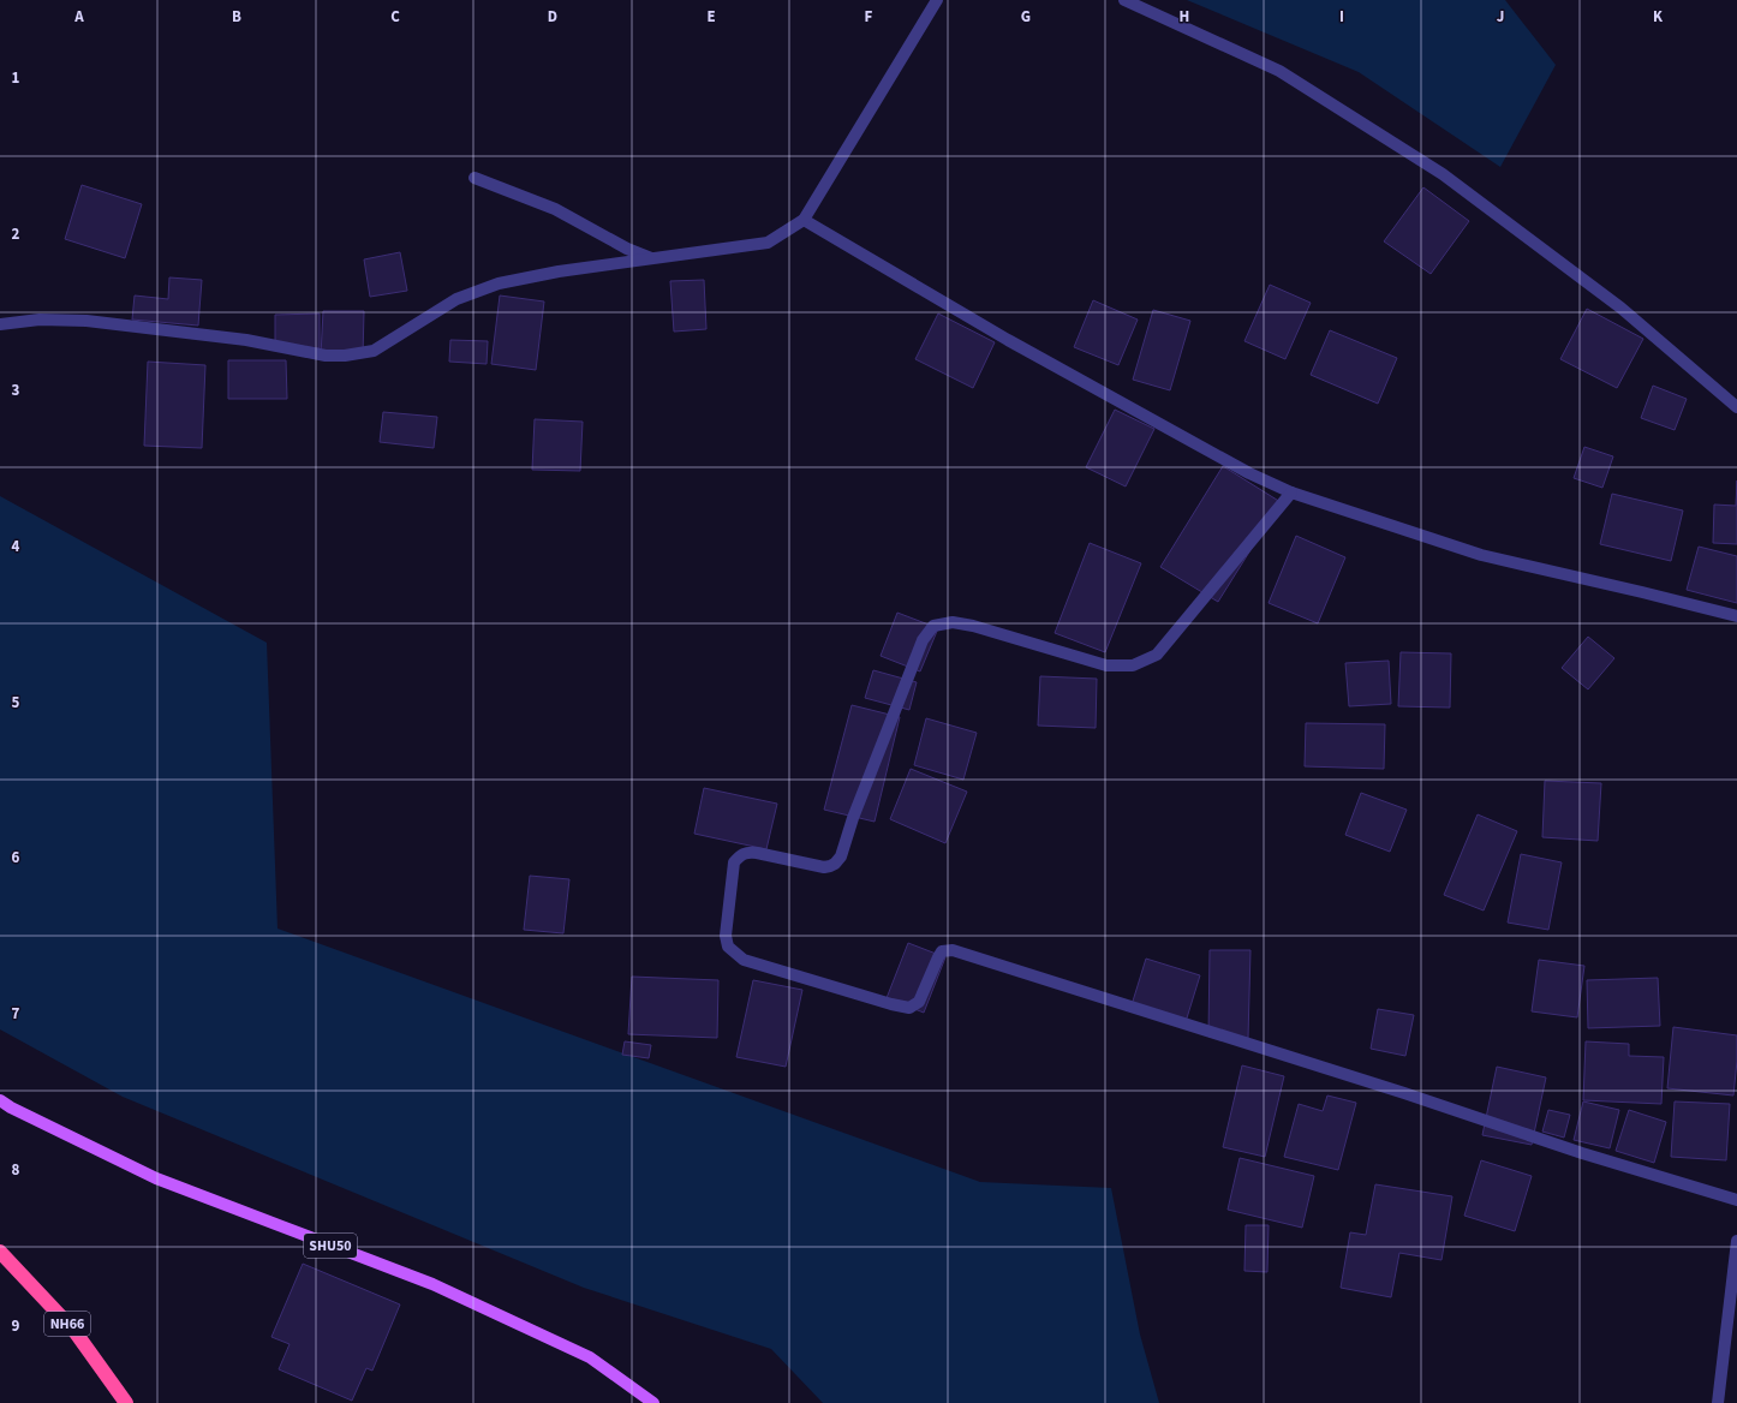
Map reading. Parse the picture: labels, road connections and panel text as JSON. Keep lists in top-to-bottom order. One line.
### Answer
{"streets":{"highway":["NH66"],"main road":["SHU50"]},"grid":{"columns":["A","B","C","D","E","F","G","H","I","J","K"],"rows":["1","2","3","4","5","6","7","8","9"]}}
